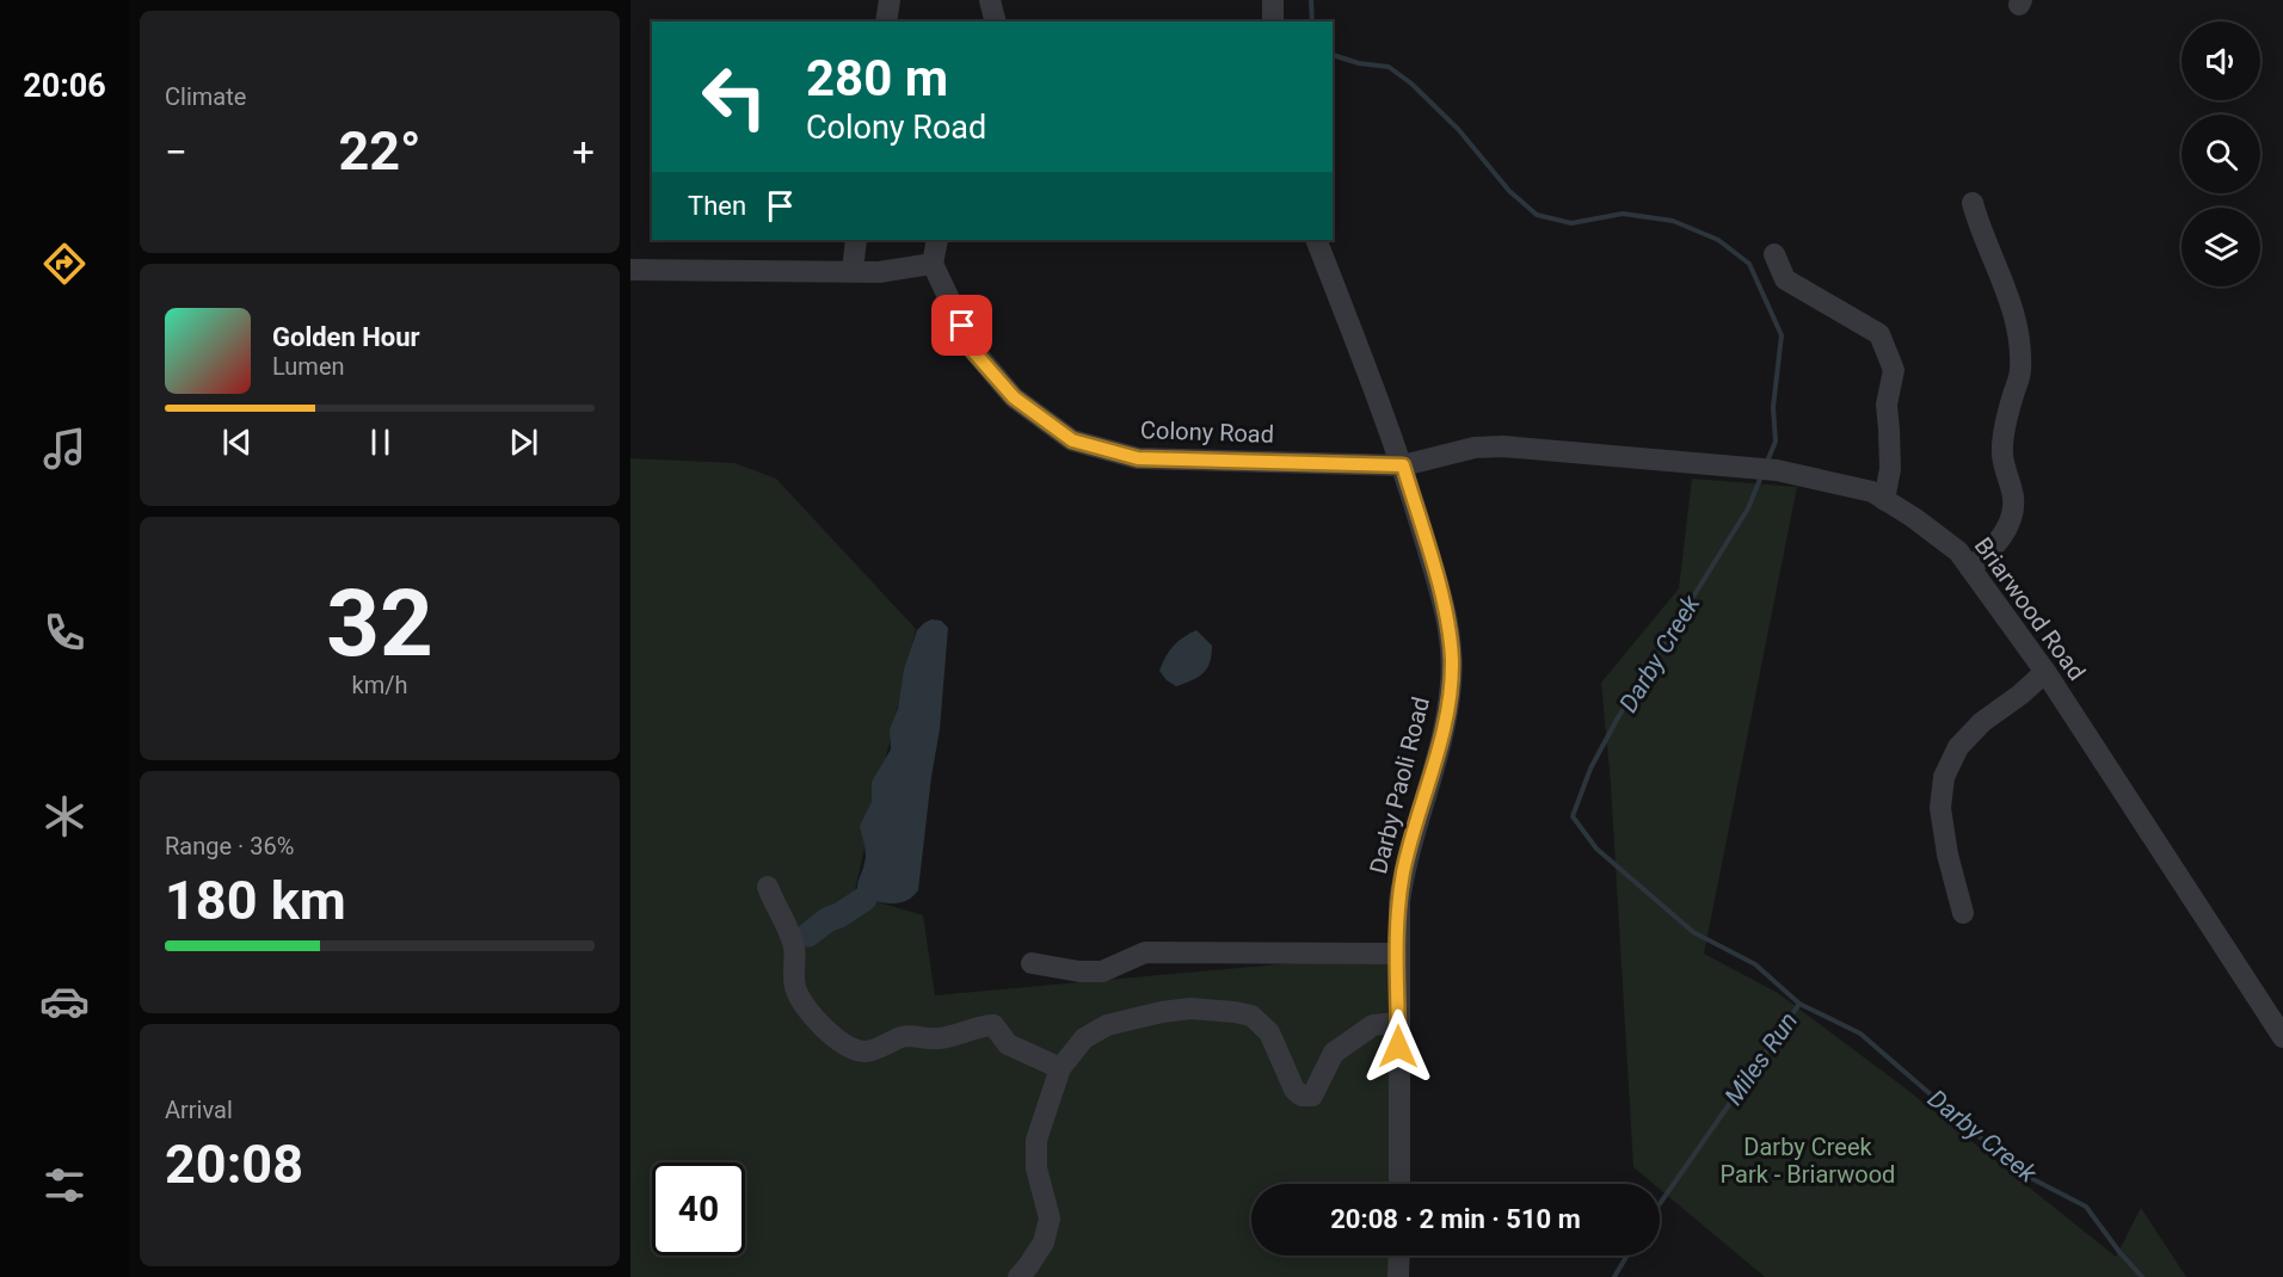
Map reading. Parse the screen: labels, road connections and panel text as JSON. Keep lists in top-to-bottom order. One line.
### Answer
{"streets":{"street":["Colony Road","Briarwood Road","Darby Paoli Road"]},"crossings":[["Colony Road","Briarwood Road"],["Colony Road","Darby Paoli Road"],["Briarwood Road","Darby Paoli Road"]],"water":["Darby Creek","Miles Run"],"parks":["Darby Creek Park - Briarwood"],"page":{"tabs":"20:06","tile":["Climate",["32","km/h"],["Range · 36%","180 km"],["Arrival","20:08"]],"turn":["280 m","Colony Road"],"heat":["−","22°","+"],"then":"Then","song":["Golden Hour","Lumen"],"limit":"40","trip":"20:08 · 2 min · 510 m"}}
